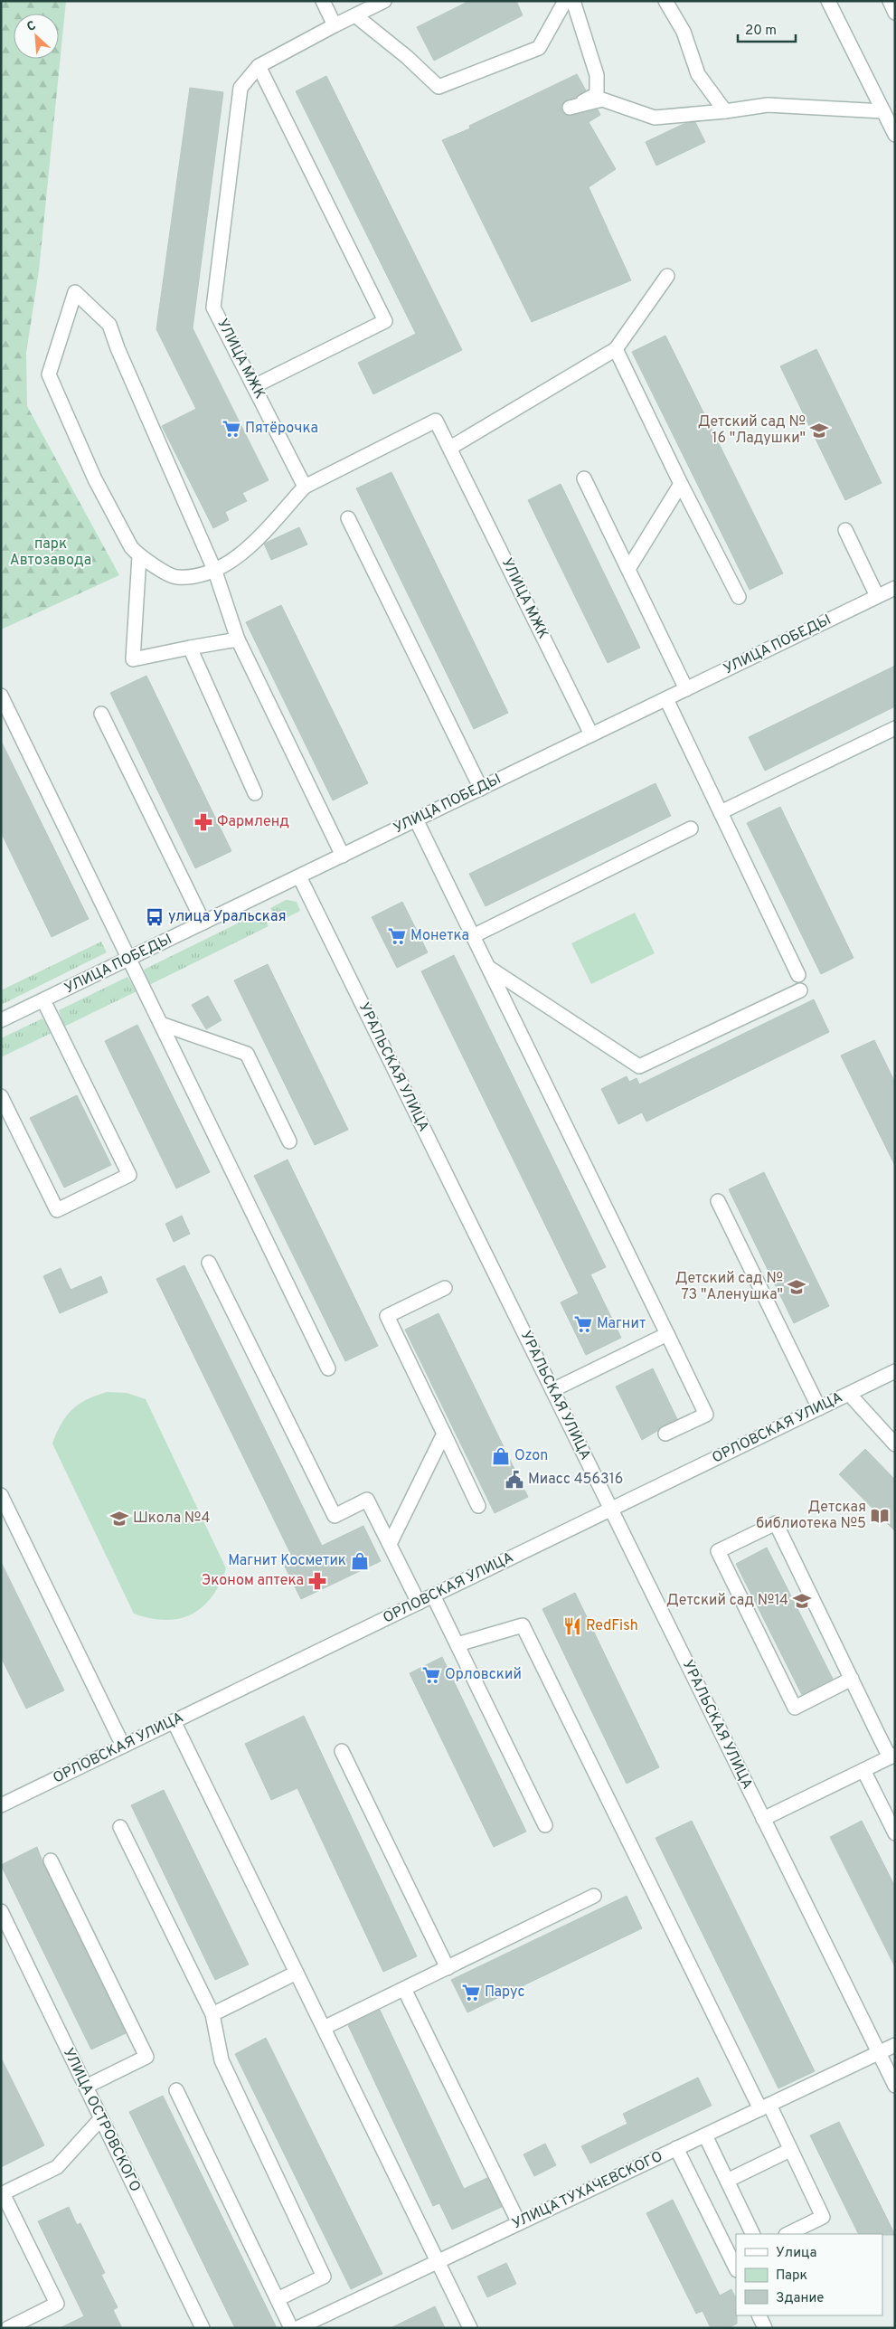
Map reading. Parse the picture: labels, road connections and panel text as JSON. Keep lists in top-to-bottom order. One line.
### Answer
{"streets":{"street":["УЛИЦА МЖК","УЛИЦА ПОБЕДЫ","УРАЛЬСКАЯ УЛИЦА","ОРЛОВСКАЯ УЛИЦА","УЛИЦА ОСТРОВСКОГО","УЛИЦА ТУХАЧЕВСКОГО"]},"crossings":[["УЛИЦА МЖК","УЛИЦА ПОБЕДЫ"],["УЛИЦА ПОБЕДЫ","УРАЛЬСКАЯ УЛИЦА"],["УРАЛЬСКАЯ УЛИЦА","ОРЛОВСКАЯ УЛИЦА"],["УРАЛЬСКАЯ УЛИЦА","УЛИЦА ТУХАЧЕВСКОГО"]],"parks":["парк Автозавода"],"places":{"supermarket":["Пятёрочка","Монетка","Магнит","Орловский","Парус"],"school or university":["Детский сад № 16 \"Ладушки\"","Детский сад № 73 \"Аленушка\"","Школа №4","Детский сад №14"],"pharmacy":["Фармленд","Эконом аптека"],"bus stop":["улица Уральская"],"shop":["Ozon","Магнит Косметик"],"public building":["Миасс 456316"],"library":["Детская библиотека №5"],"restaurant":["RedFish"]},"legend":["Улица","Парк","Здание"],"scale_bar":"20 m","north":"top left"}
